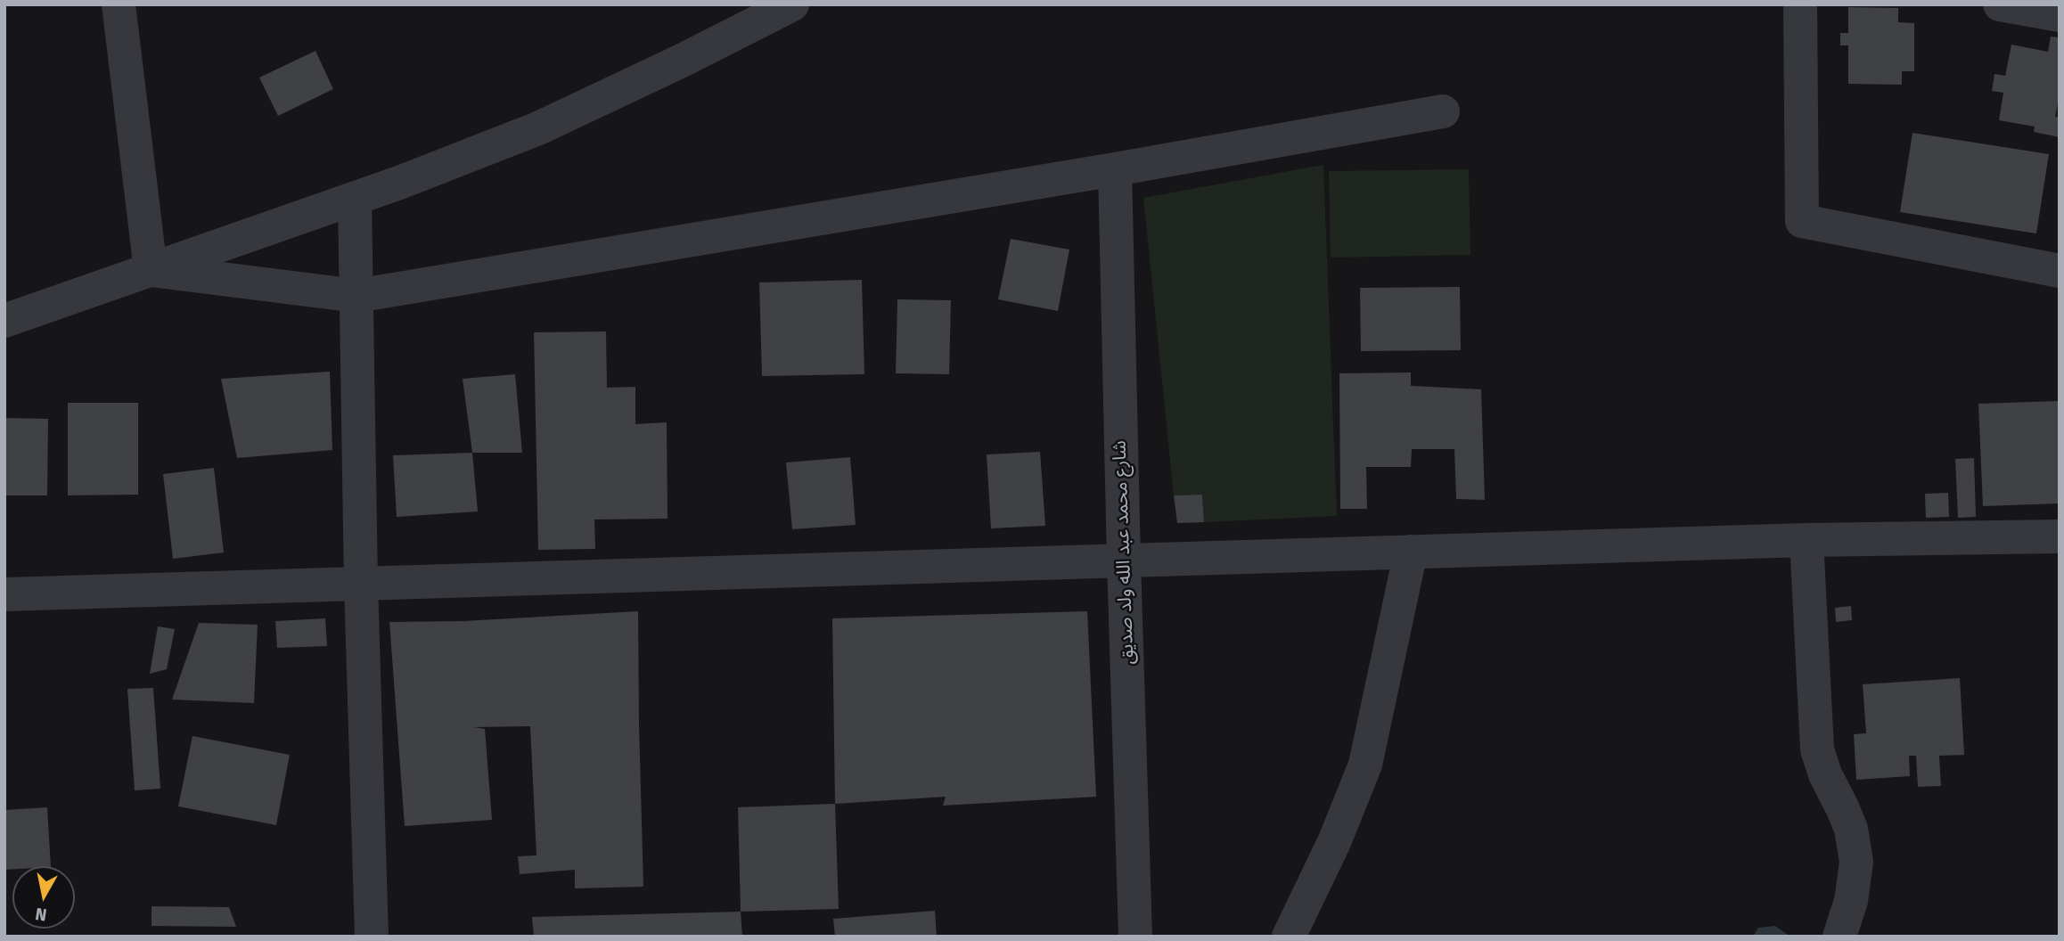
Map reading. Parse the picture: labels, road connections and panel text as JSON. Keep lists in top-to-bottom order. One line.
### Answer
{"streets":{"street":["شارع محمد عبد الله ولد صديق"]},"north":"bottom"}
